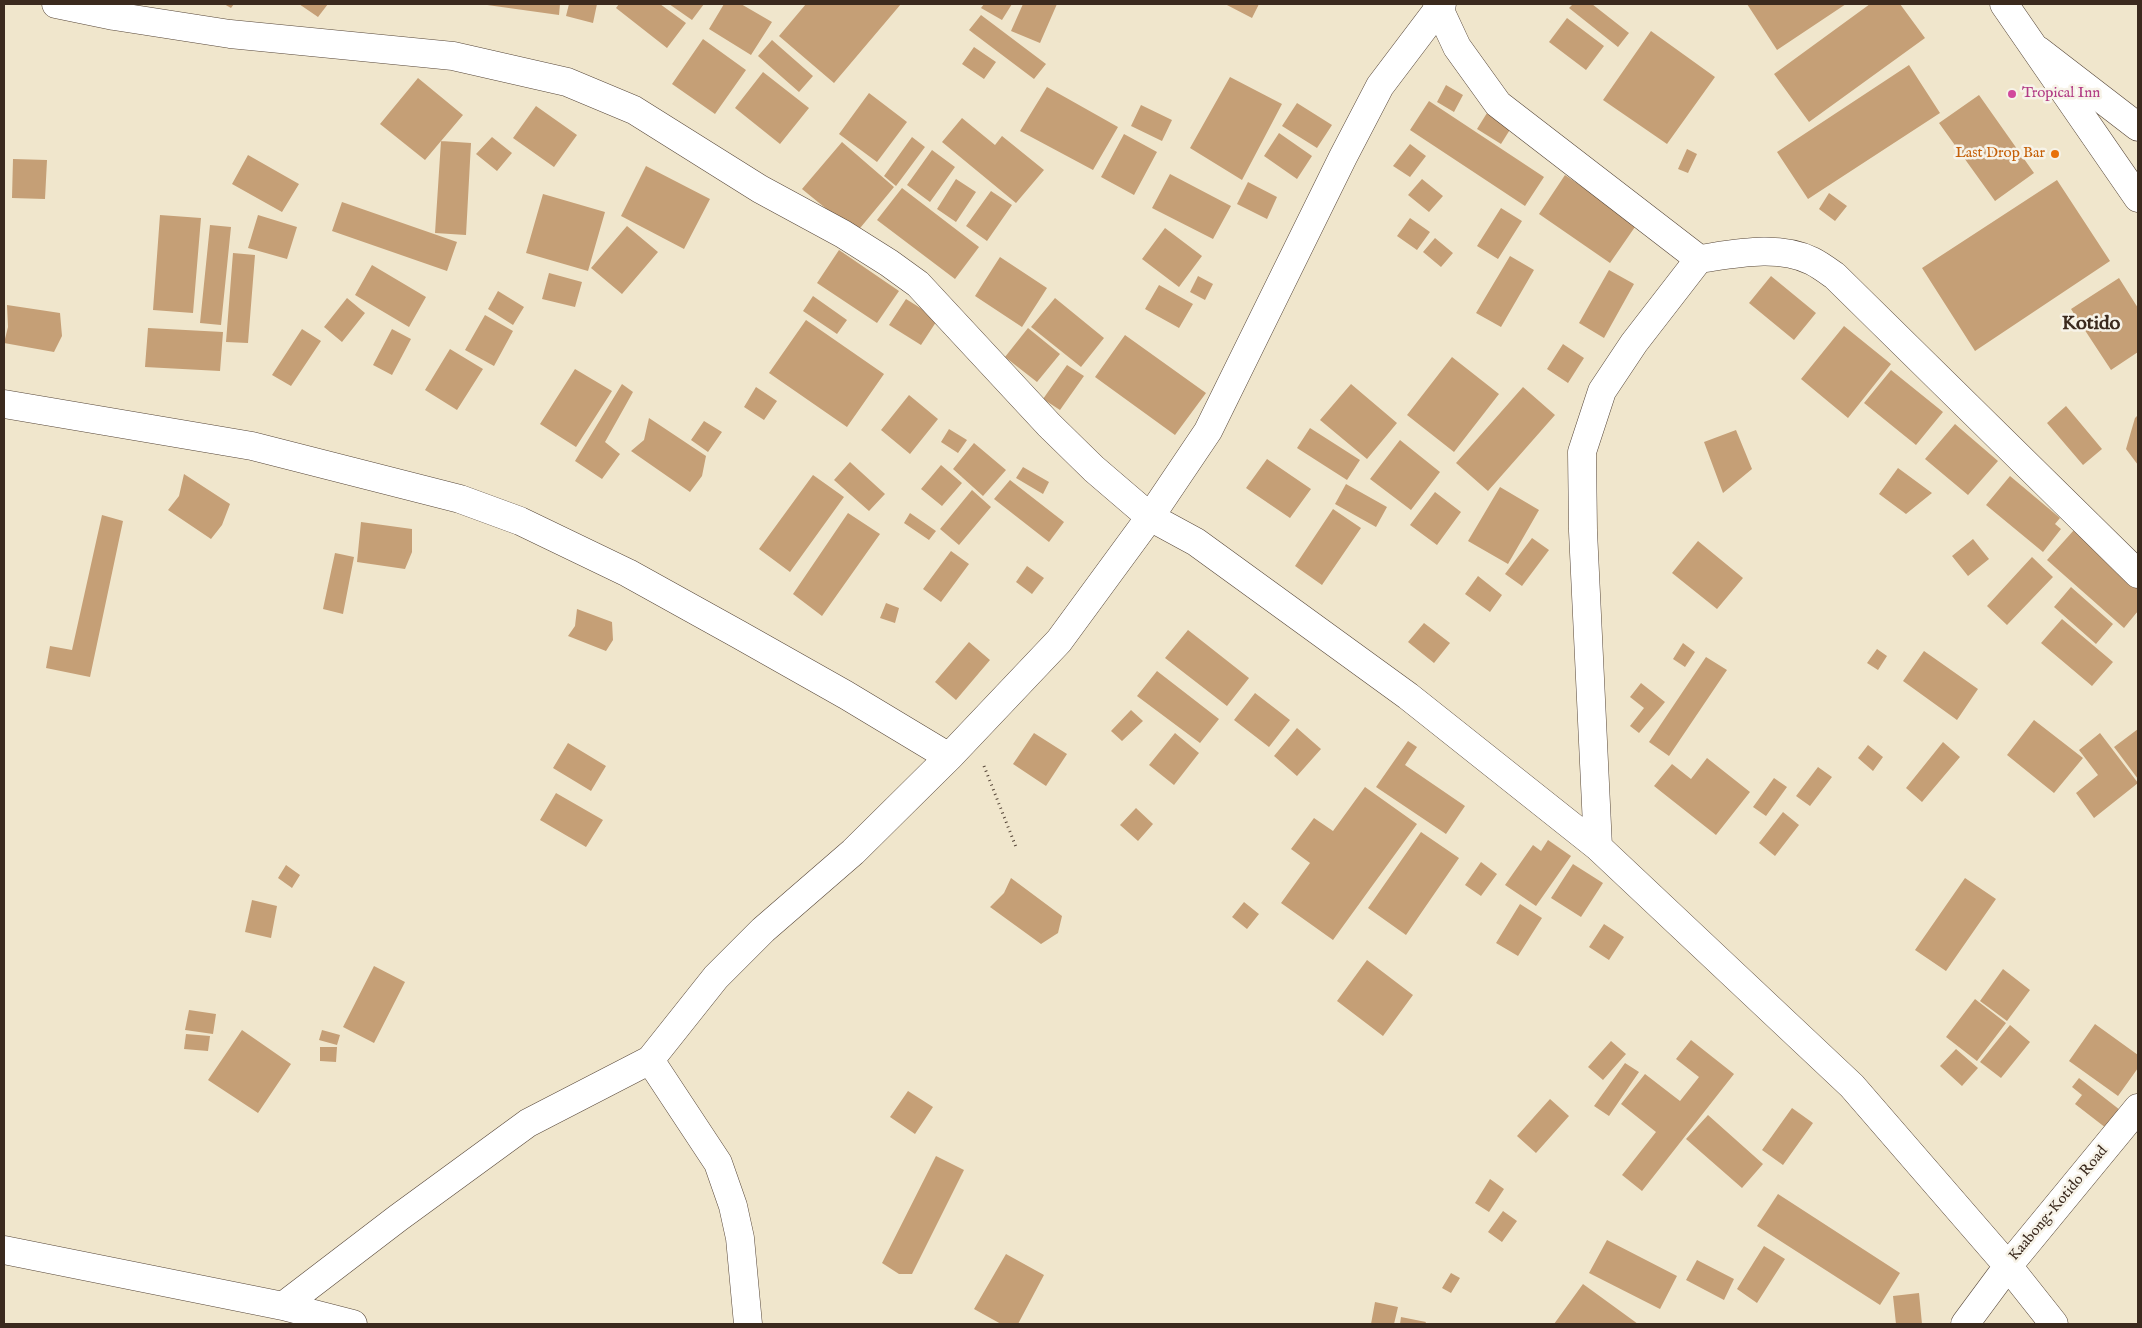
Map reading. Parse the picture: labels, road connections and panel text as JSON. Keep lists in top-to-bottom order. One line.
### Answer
{"streets":{"street":["Kaabong-Kotido Road"]},"districts":["Kotido"],"places":["Tropical Inn","Last Drop Bar"]}
